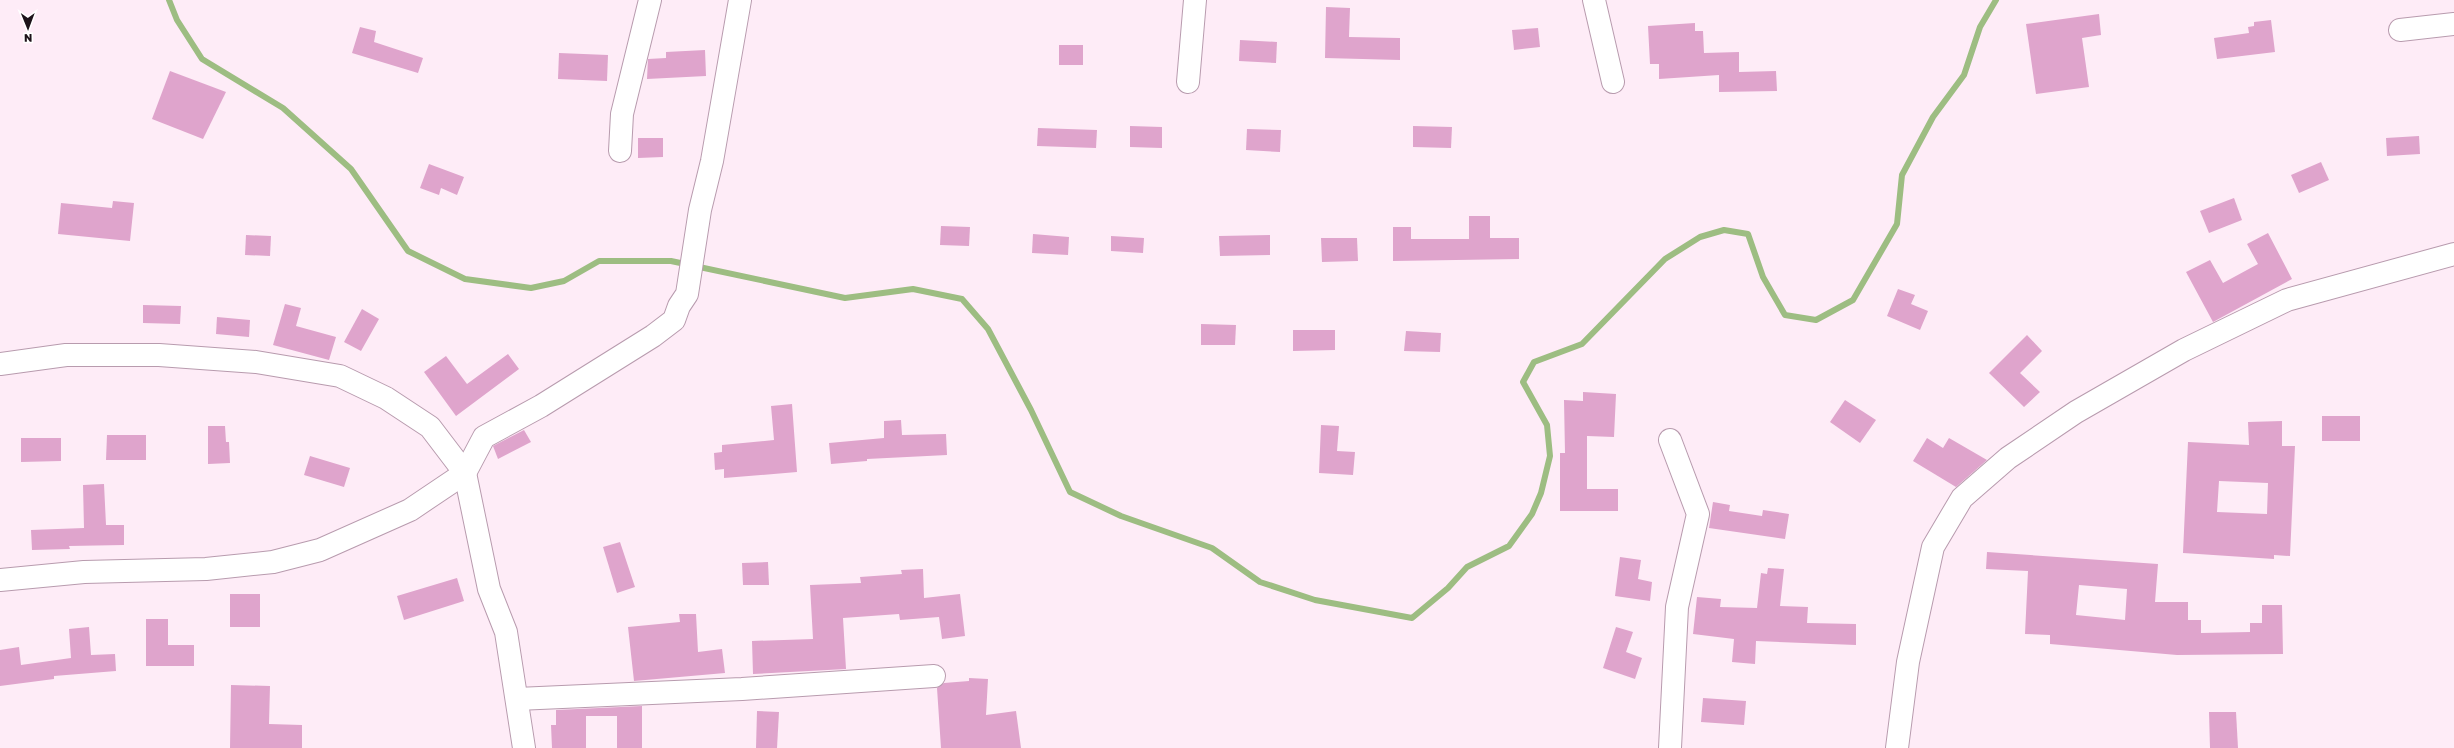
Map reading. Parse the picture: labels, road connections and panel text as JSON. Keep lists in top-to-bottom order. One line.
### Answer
{"north":"bottom"}
